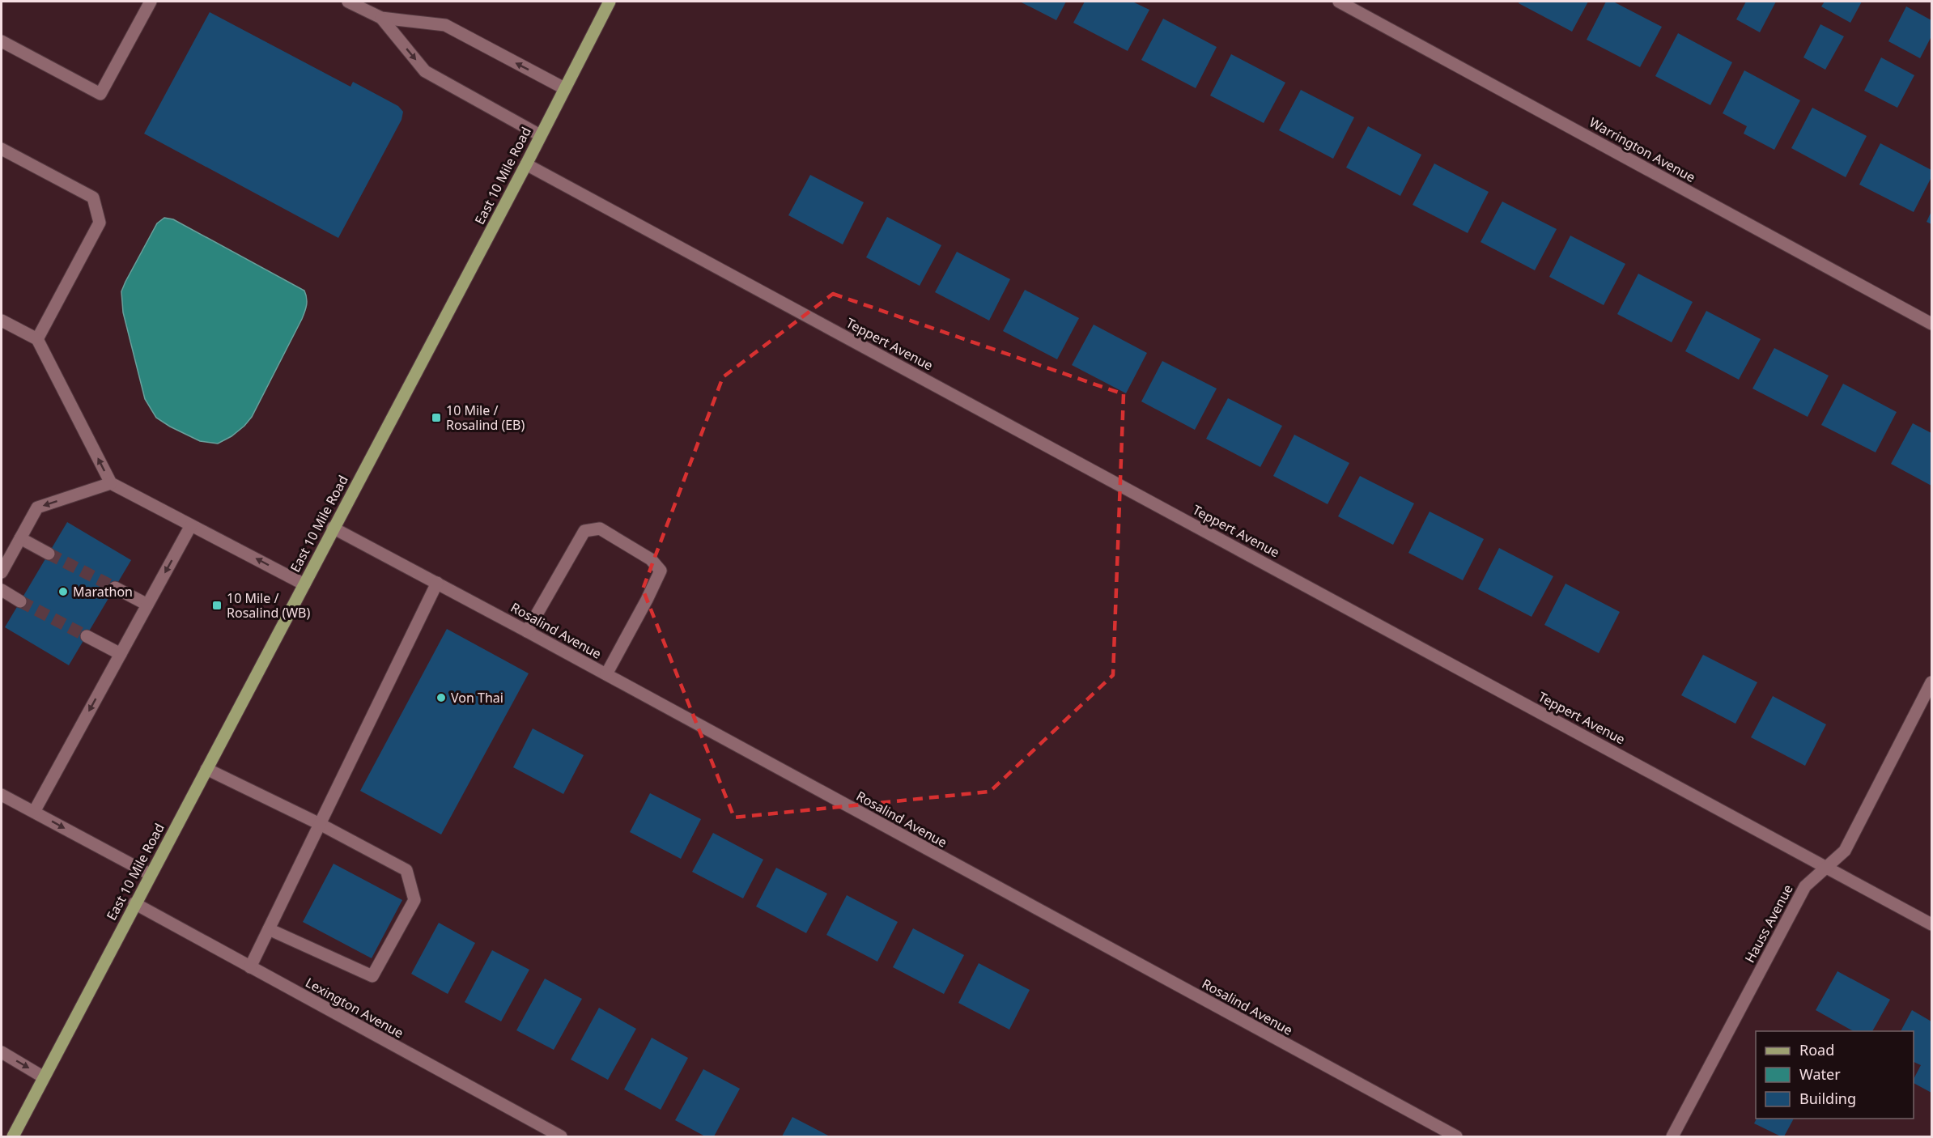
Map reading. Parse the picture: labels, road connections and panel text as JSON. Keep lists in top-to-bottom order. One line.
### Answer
{"streets":{"main road":["East 10 Mile Road"],"street":["Warrington Avenue","Teppert Avenue","Rosalind Avenue","Hauss Avenue","Lexington Avenue"]},"crossings":[["East 10 Mile Road","Teppert Avenue"],["East 10 Mile Road","Rosalind Avenue"],["East 10 Mile Road","Lexington Avenue"],["Teppert Avenue","Hauss Avenue"]],"places":{"transit":["10 Mile / Rosalind (EB)","10 Mile / Rosalind (WB)"],"other":["Marathon","Von Thai"]},"legend":["Road","Water","Building"]}
